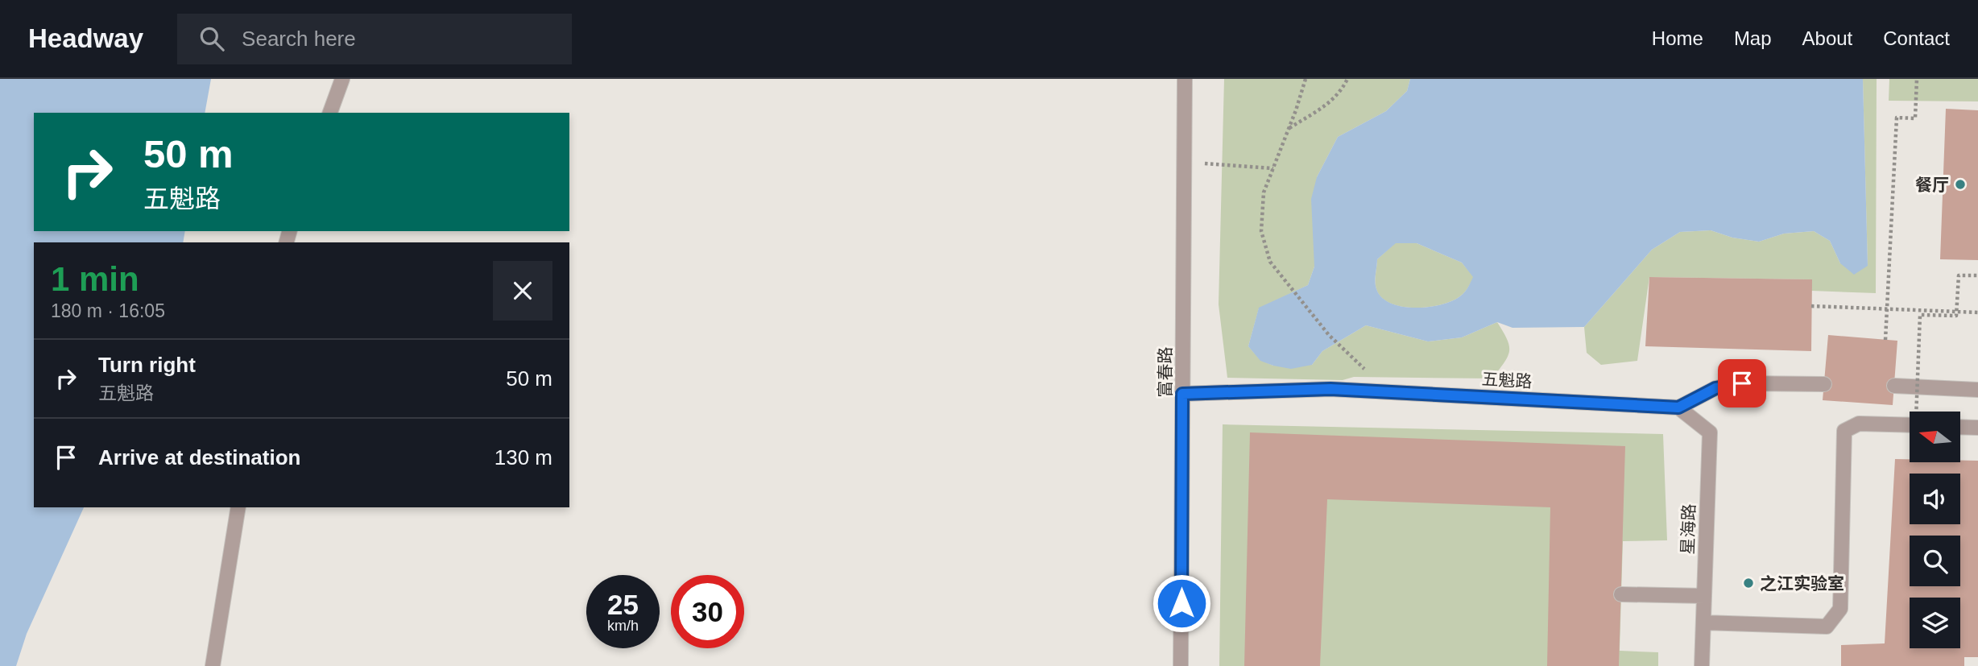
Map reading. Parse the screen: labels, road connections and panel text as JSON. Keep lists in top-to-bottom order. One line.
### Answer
{"streets":{"street":["富春路","五魁路","星海路"]},"crossings":[["富春路","五魁路"],["五魁路","星海路"]],"places":["餐厅","之江实验室"],"north":"left","page":{"header":"Headway","search":"Search here","nav":["Home","Map","About","Contact"],"turn":["50 m","五魁路"],"heading":["1 min","180 m · 16:05"],"list":[{"name":"Turn right","note":"五魁路","value":"50 m"},{"name":"Arrive at destination","value":"130 m"}],"speed":"25 km/h","limit":"30"}}
